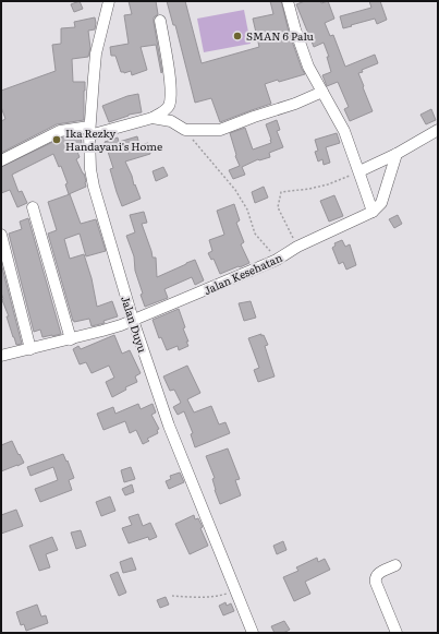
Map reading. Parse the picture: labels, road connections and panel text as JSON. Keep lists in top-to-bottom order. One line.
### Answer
{"streets":{"street":["Jalan Kesehatan","Jalan Duyu"]},"crossings":[["Jalan Kesehatan","Jalan Duyu"]],"places":["SMAN 6 Palu","Ika Rezky Handayani's Home"]}
